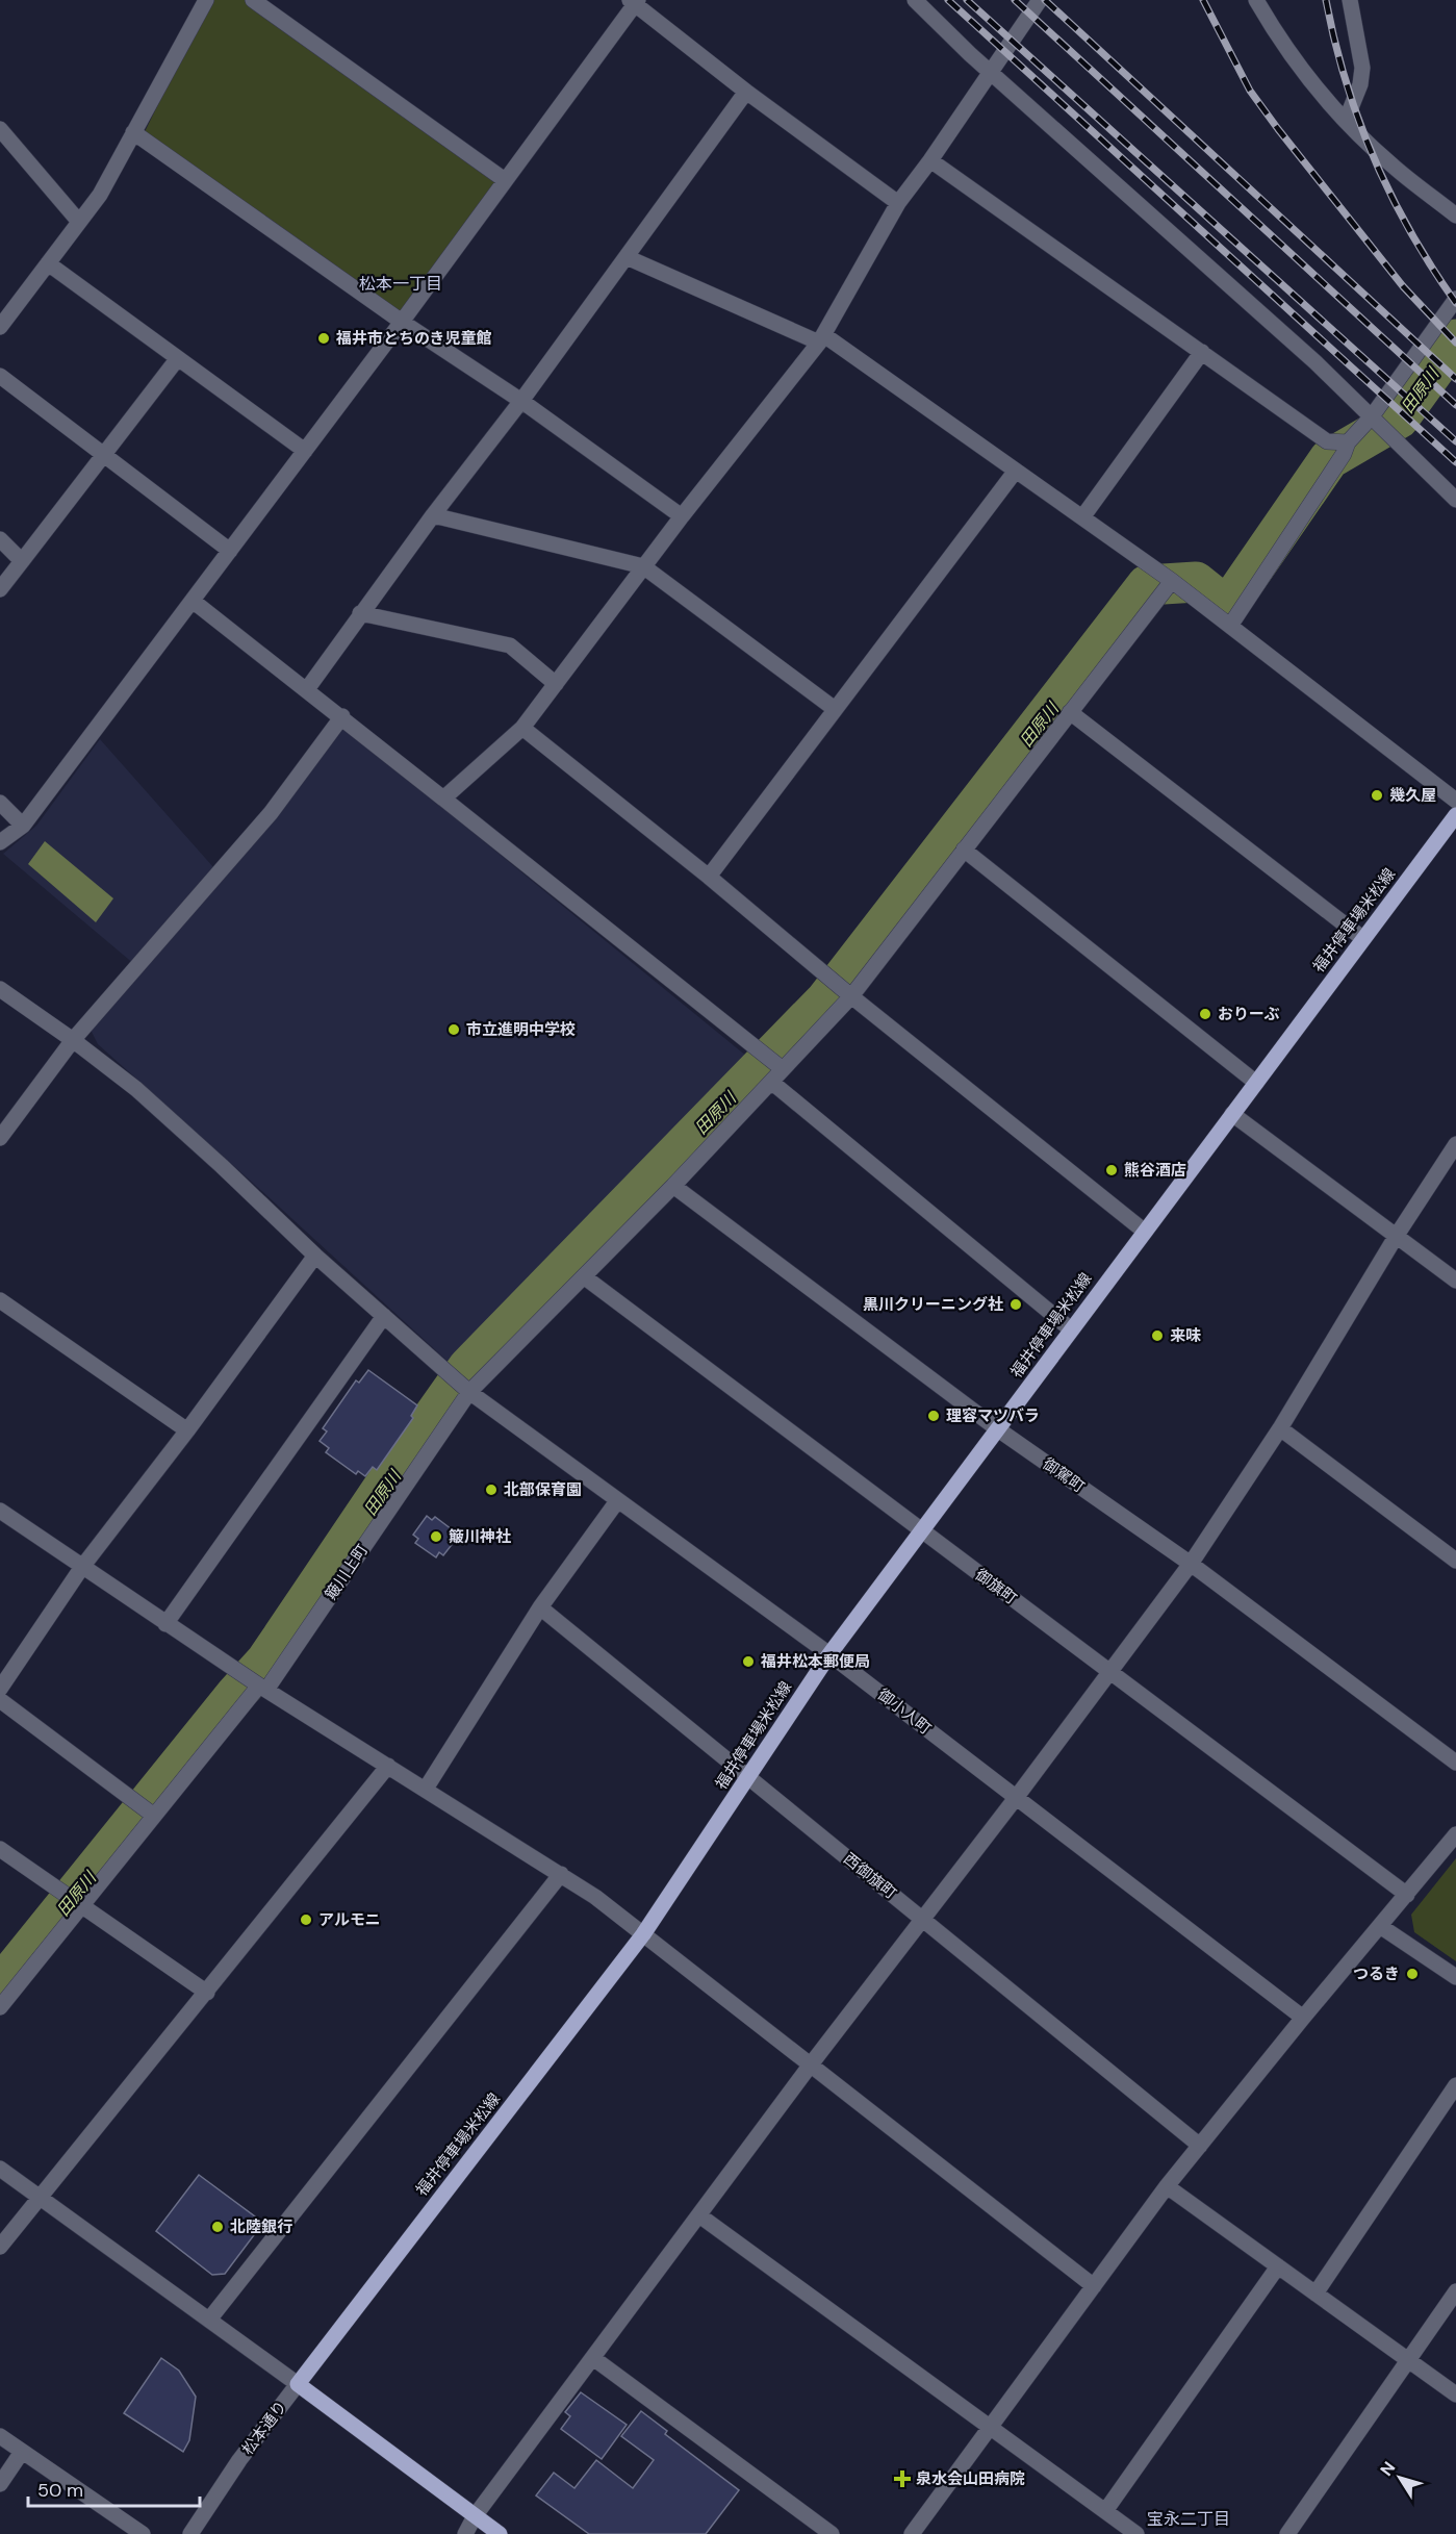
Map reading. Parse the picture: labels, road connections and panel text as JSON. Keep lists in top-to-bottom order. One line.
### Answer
{"streets":{"main road":["福井停車場米松線"],"street":["御駕町","簸川上町","御旗町","御小人町","西御旗町","松本通り"]},"crossings":[["福井停車場米松線","御駕町"],["福井停車場米松線","御旗町"],["福井停車場米松線","御小人町"],["福井停車場米松線","西御旗町"],["福井停車場米松線","松本通り"],["御駕町","簸川上町"],["簸川上町","御旗町"],["簸川上町","御小人町"]],"districts":["松本一丁目","宝永二丁目"],"water":["田原川"],"places":{"other":["福井市とちのき児童館","幾久屋","おりーぶ","市立進明中学校","熊谷酒店","黒川クリーニング社","来味","理容マツバラ","北部保育園","簸川神社","福井松本郵便局","アルモニ","つるき","北陸銀行"],"health":["泉水会山田病院"]},"scale_bar":"50 m","north":"top left"}
